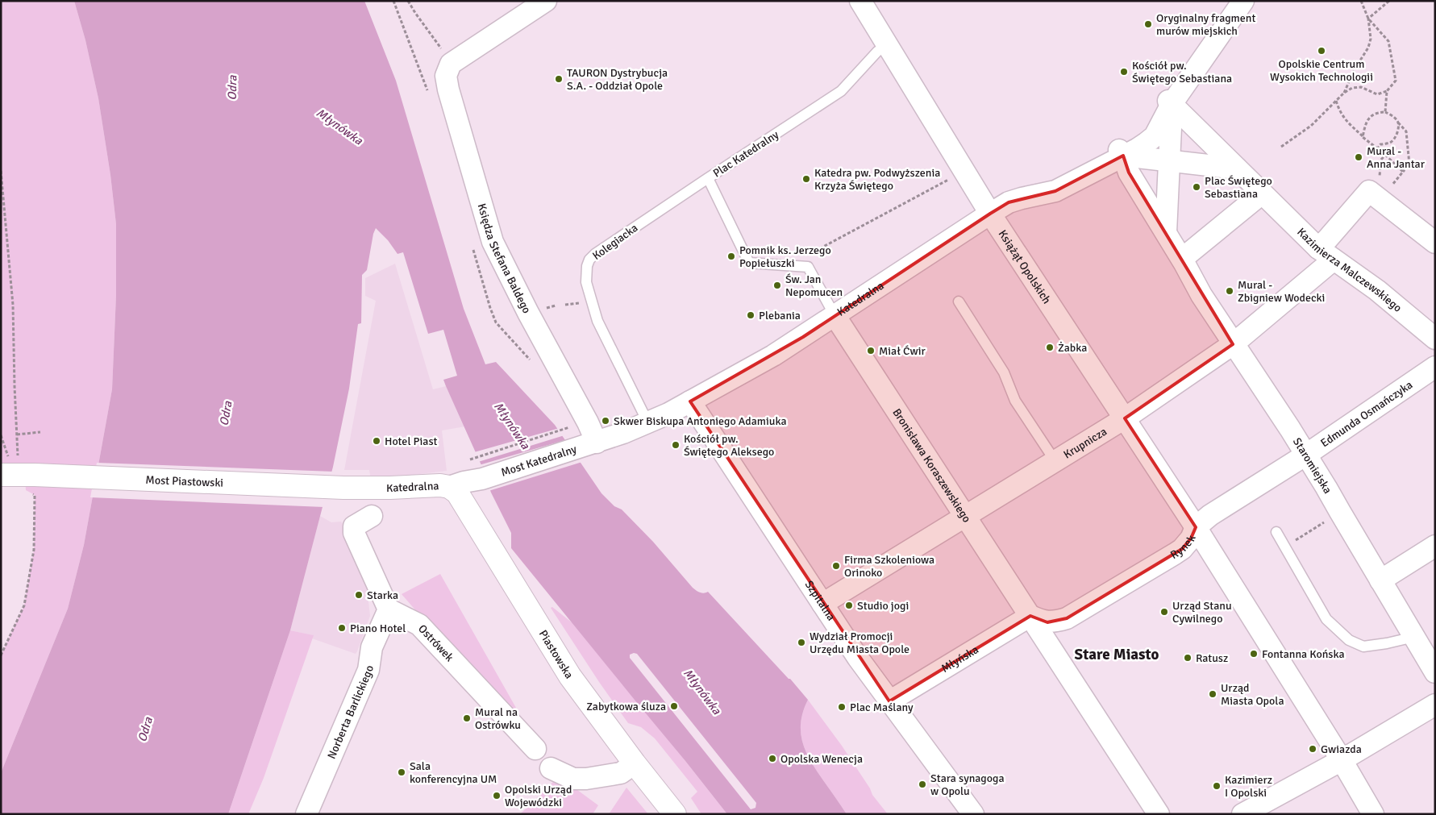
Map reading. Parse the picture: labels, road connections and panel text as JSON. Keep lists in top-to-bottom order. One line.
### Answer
{"streets":{"street":["Księdza Stefana Baldego","Książąt Opolskich","Kazimierza Malczewskiego","Katedralna","Edmunda Osmańczyka","Krupnicza","Most Katedralny","Bronisława Koraszewskiego","Staromiejska","Most Piastowski","Rynek","Szpitalna","Ostrówek","Piastowska","Młyńska","Norberta Barlickiego"],"lane":["Plac Katedralny","Kolegiacka"]},"crossings":[["Plac Katedralny","Kolegiacka"],["Plac Katedralny","Książąt Opolskich"],["Kolegiacka","Katedralna"],["Księdza Stefana Baldego","Katedralna"],["Księdza Stefana Baldego","Most Katedralny"],["Książąt Opolskich","Katedralna"],["Książąt Opolskich","Edmunda Osmańczyka"],["Książąt Opolskich","Krupnicza"],["Książąt Opolskich","Rynek"],["Kazimierza Malczewskiego","Krupnicza"],["Katedralna","Most Katedralny"],["Katedralna","Bronisława Koraszewskiego"],["Katedralna","Most Piastowski"],["Katedralna","Szpitalna"],["Katedralna","Piastowska"],["Edmunda Osmańczyka","Staromiejska"],["Edmunda Osmańczyka","Rynek"],["Krupnicza","Bronisława Koraszewskiego"],["Krupnicza","Staromiejska"],["Krupnicza","Szpitalna"],["Bronisława Koraszewskiego","Rynek"],["Bronisława Koraszewskiego","Młyńska"],["Rynek","Młyńska"],["Szpitalna","Młyńska"],["Ostrówek","Norberta Barlickiego"]],"districts":["Stare Miasto"],"water":["Odra","Młynówka"],"places":["Oryginalny fragment murów miejskich","Opolskie Centrum Wysokich Technologii","Kościół pw. Świętego Sebastiana","TAURON Dystrybucja S.A. - Oddział Opole","Mural - Anna Jantar","Katedra pw. Podwyższenia Krzyża Świętego","Plac Świętego Sebastiana","Pomnik ks. Jerzego Popiełuszki","Św. Jan Nepomucen","Mural - Zbigniew Wodecki","Plebania","Żabka","Miał Ćwir","Skwer Biskupa Antoniego Adamiuka","Hotel Piast","Kościół pw. Świętego Aleksego","Firma Szkoleniowa Orinoko","Starka","Studio jogi","Urząd Stanu Cywilnego","Piano Hotel","Wydział Promocji Urzędu Miasta Opole","Fontanna Końska","Ratusz","Urząd Miasta Opola","Zabytkowa śluza","Plac Maślany","Mural na Ostrówku","Gwiazda","Opolska Wenecja","Sala konferencyjna UM","Stara synagoga w Opolu","Kazimierz I Opolski","Opolski Urząd Wojewódzki"]}
